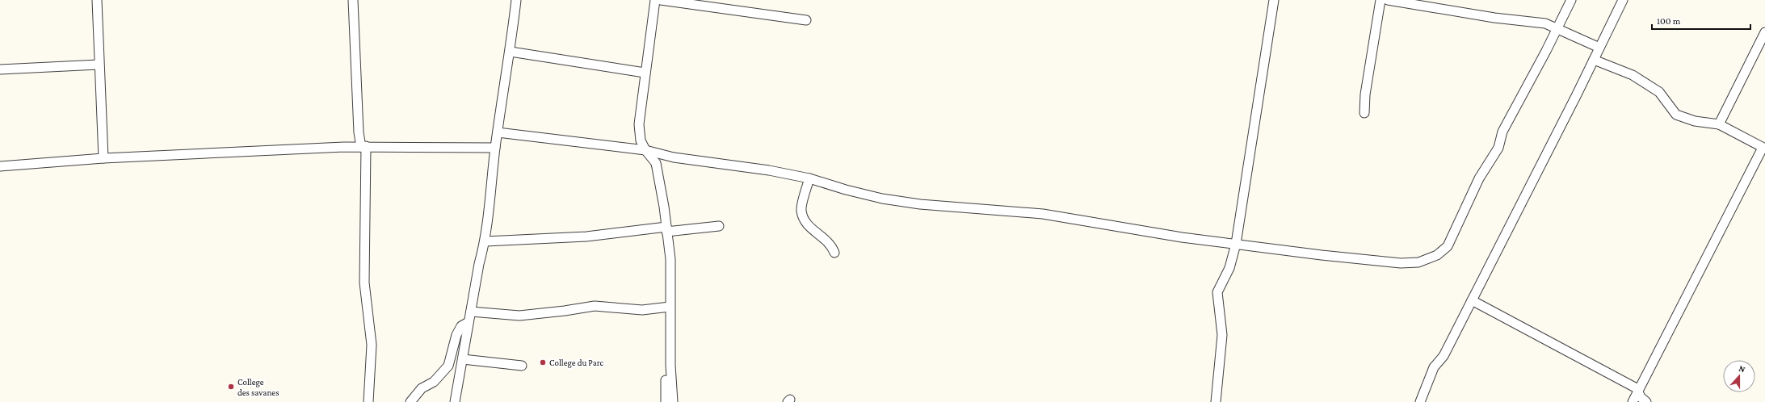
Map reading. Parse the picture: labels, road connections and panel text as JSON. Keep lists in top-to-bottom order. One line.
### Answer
{"places":["College du Parc","College des savanes"],"scale_bar":"100 m","north":"top"}
